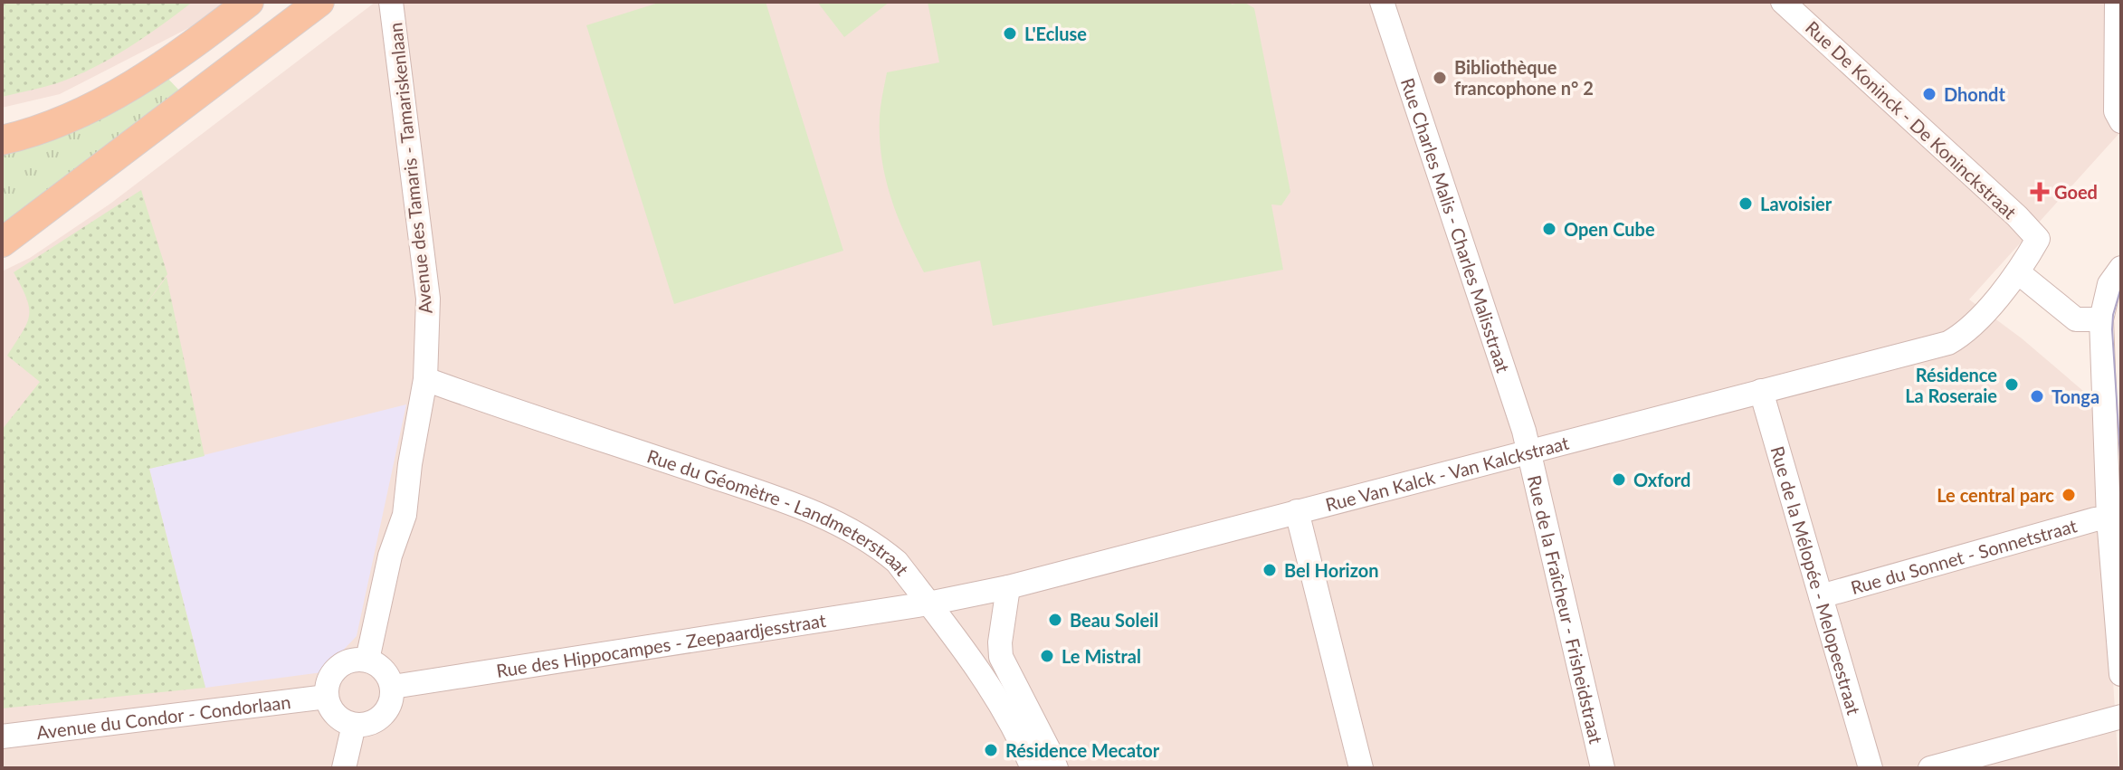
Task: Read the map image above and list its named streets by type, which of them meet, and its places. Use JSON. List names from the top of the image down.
{
  "streets": {
    "street": [
      "Rue De Koninck - De Koninckstraat",
      "Avenue des Tamaris - Tamariskenlaan",
      "Rue Charles Malis - Charles Malisstraat",
      "Rue Van Kalck - Van Kalckstraat",
      "Rue du Géomètre - Landmeterstraat",
      "Rue du Sonnet - Sonnetstraat",
      "Rue de la Mélopée - Melopeestraat",
      "Rue de la Fraîcheur - Frisheidstraat",
      "Rue des Hippocampes - Zeepaardjesstraat",
      "Avenue du Condor - Condorlaan"
    ]
  },
  "crossings": [
    ["Rue De Koninck - De Koninckstraat", "Rue Van Kalck - Van Kalckstraat"],
    ["Avenue des Tamaris - Tamariskenlaan", "Rue du Géomètre - Landmeterstraat"],
    ["Avenue des Tamaris - Tamariskenlaan", "Rue des Hippocampes - Zeepaardjesstraat"],
    ["Avenue des Tamaris - Tamariskenlaan", "Avenue du Condor - Condorlaan"],
    ["Rue Charles Malis - Charles Malisstraat", "Rue Van Kalck - Van Kalckstraat"],
    ["Rue Charles Malis - Charles Malisstraat", "Rue de la Fraîcheur - Frisheidstraat"],
    ["Rue Van Kalck - Van Kalckstraat", "Rue du Géomètre - Landmeterstraat"],
    ["Rue Van Kalck - Van Kalckstraat", "Rue de la Mélopée - Melopeestraat"],
    ["Rue Van Kalck - Van Kalckstraat", "Rue de la Fraîcheur - Frisheidstraat"],
    ["Rue Van Kalck - Van Kalckstraat", "Rue des Hippocampes - Zeepaardjesstraat"],
    ["Rue du Géomètre - Landmeterstraat", "Rue des Hippocampes - Zeepaardjesstraat"],
    ["Rue du Sonnet - Sonnetstraat", "Rue de la Mélopée - Melopeestraat"],
    ["Rue des Hippocampes - Zeepaardjesstraat", "Avenue du Condor - Condorlaan"]
  ],
  "places": {
    "other": [
      "L'Ecluse",
      "Bibliothèque francophone n° 2",
      "Dhondt",
      "Lavoisier",
      "Open Cube",
      "Résidence La Roseraie",
      "Tonga",
      "Oxford",
      "Le central parc",
      "Bel Horizon",
      "Beau Soleil",
      "Le Mistral",
      "Résidence Mecator"
    ],
    "health": ["Goed"]
  }
}
